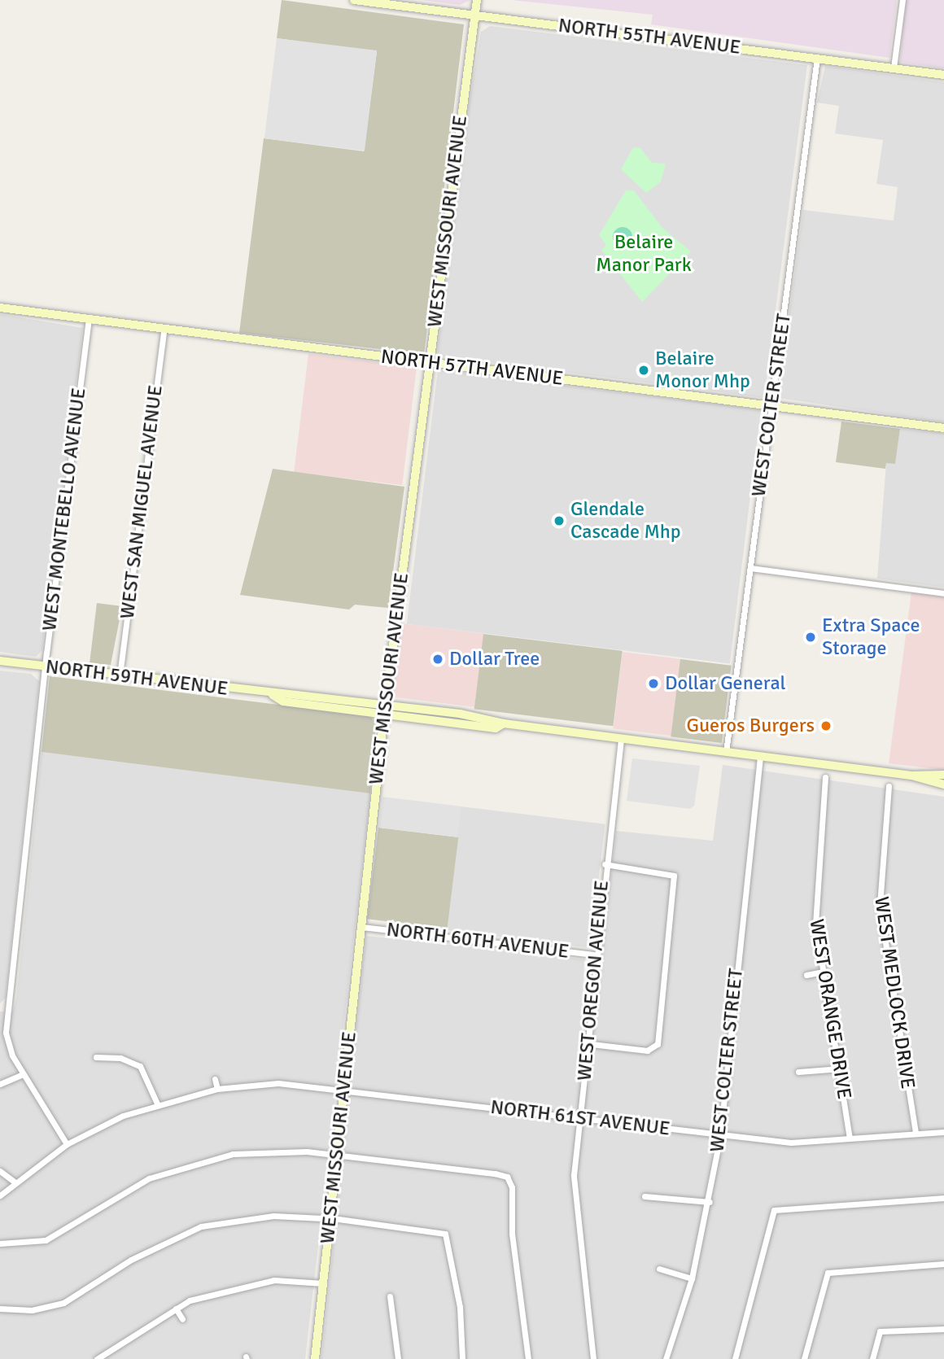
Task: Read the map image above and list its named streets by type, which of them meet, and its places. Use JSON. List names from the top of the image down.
{
  "streets": {
    "street": [
      "NORTH 55TH AVENUE",
      "WEST MISSOURI AVENUE",
      "NORTH 57TH AVENUE",
      "WEST COLTER STREET",
      "WEST SAN MIGUEL AVENUE",
      "WEST MONTEBELLO AVENUE",
      "NORTH 59TH AVENUE",
      "NORTH 60TH AVENUE",
      "WEST OREGON AVENUE",
      "WEST MEDLOCK DRIVE",
      "WEST ORANGE DRIVE",
      "NORTH 61ST AVENUE"
    ]
  },
  "crossings": [
    ["NORTH 55TH AVENUE", "WEST MISSOURI AVENUE"],
    ["NORTH 55TH AVENUE", "WEST COLTER STREET"],
    ["WEST MISSOURI AVENUE", "NORTH 57TH AVENUE"],
    ["WEST MISSOURI AVENUE", "NORTH 59TH AVENUE"],
    ["WEST MISSOURI AVENUE", "NORTH 60TH AVENUE"],
    ["WEST MISSOURI AVENUE", "NORTH 61ST AVENUE"],
    ["NORTH 57TH AVENUE", "WEST COLTER STREET"],
    ["NORTH 57TH AVENUE", "WEST SAN MIGUEL AVENUE"],
    ["NORTH 57TH AVENUE", "WEST MONTEBELLO AVENUE"],
    ["WEST COLTER STREET", "NORTH 59TH AVENUE"],
    ["WEST COLTER STREET", "NORTH 61ST AVENUE"],
    ["WEST SAN MIGUEL AVENUE", "NORTH 59TH AVENUE"],
    ["WEST MONTEBELLO AVENUE", "NORTH 59TH AVENUE"],
    ["WEST MONTEBELLO AVENUE", "NORTH 61ST AVENUE"],
    ["NORTH 59TH AVENUE", "WEST OREGON AVENUE"],
    ["NORTH 60TH AVENUE", "WEST OREGON AVENUE"],
    ["WEST OREGON AVENUE", "NORTH 61ST AVENUE"],
    ["WEST MEDLOCK DRIVE", "NORTH 61ST AVENUE"],
    ["WEST ORANGE DRIVE", "NORTH 61ST AVENUE"]
  ],
  "parks": ["Belaire Manor Park"],
  "places": [
    "Belaire Monor Mhp",
    "Glendale Cascade Mhp",
    "Extra Space Storage",
    "Dollar Tree",
    "Dollar General",
    "Gueros Burgers"
  ]
}
